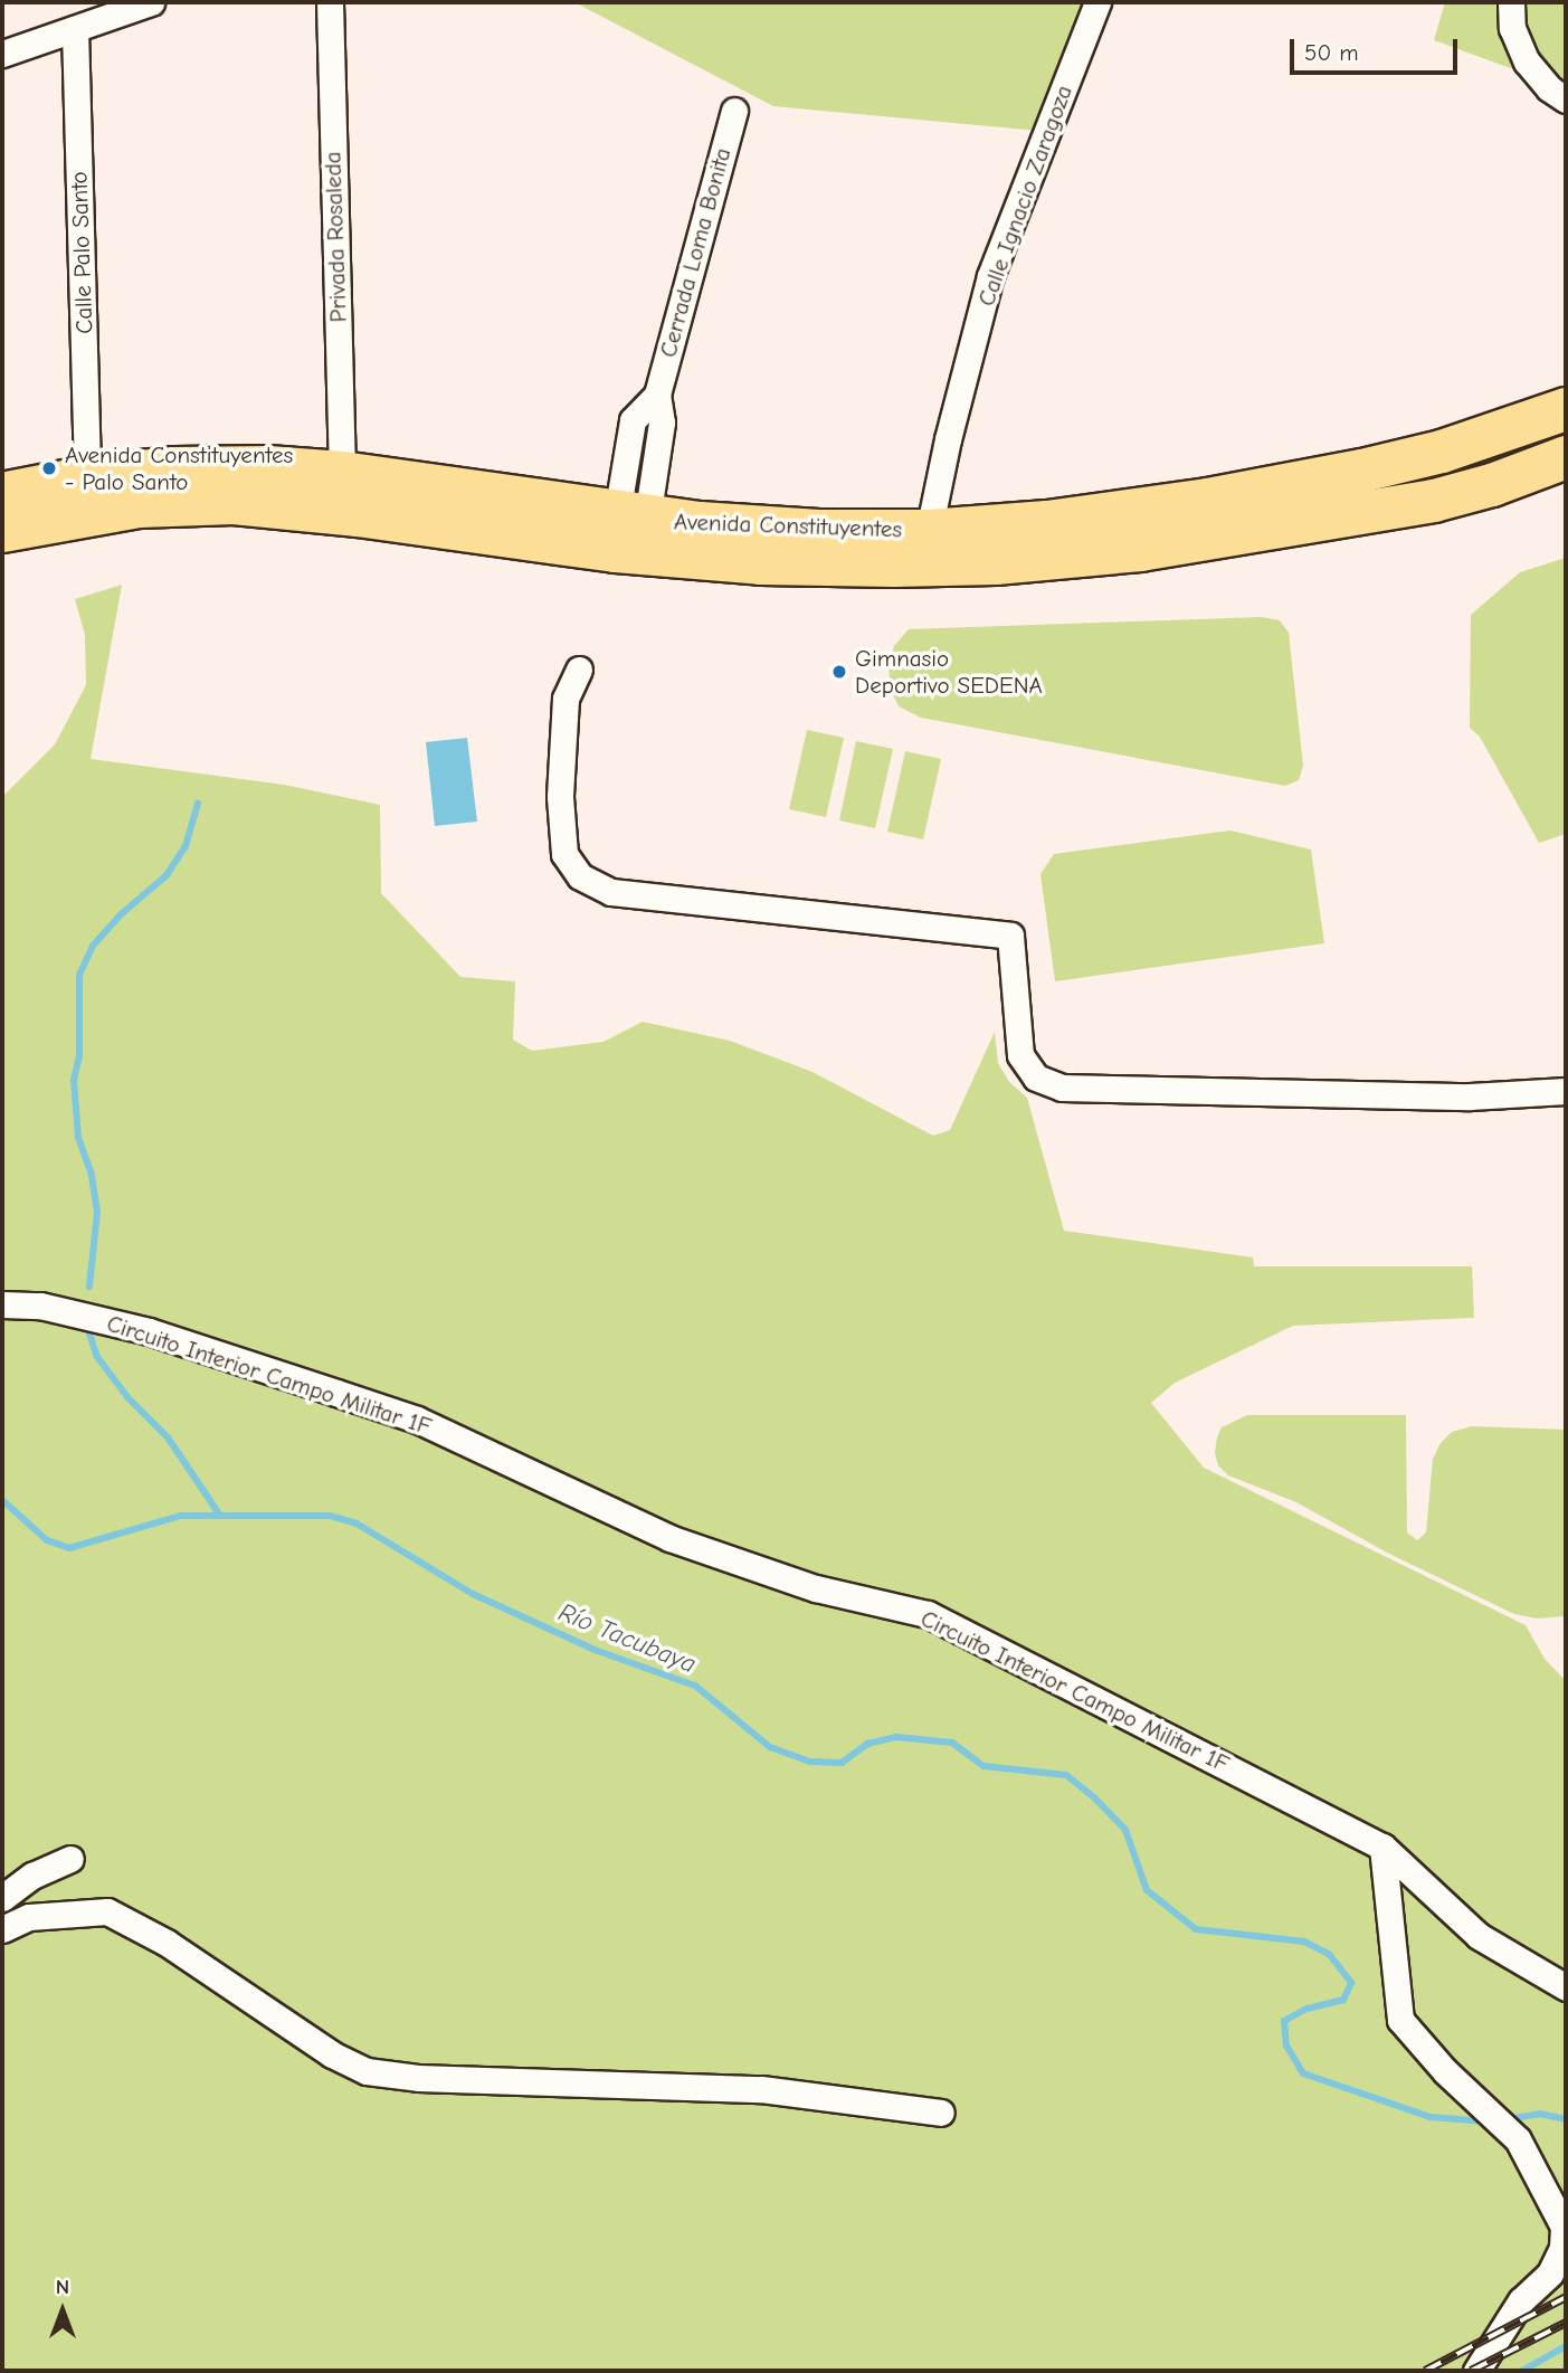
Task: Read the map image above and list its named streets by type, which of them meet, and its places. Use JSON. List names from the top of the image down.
{
  "streets": {
    "highway": ["Avenida Constituyentes"],
    "street": [
      "Calle Ignacio Zaragoza",
      "Privada Rosaleda",
      "Calle Palo Santo",
      "Cerrada Loma Bonita",
      "Circuito Interior Campo Militar 1F"
    ]
  },
  "crossings": [
    ["Calle Ignacio Zaragoza", "Avenida Constituyentes"],
    ["Privada Rosaleda", "Avenida Constituyentes"],
    ["Calle Palo Santo", "Avenida Constituyentes"],
    ["Cerrada Loma Bonita", "Avenida Constituyentes"]
  ],
  "water": ["Río Tacubaya"],
  "places": ["Avenida Constituyentes - Palo Santo", "Gimnasio Deportivo SEDENA"],
  "scale_bar": "50 m",
  "north": "top"
}
